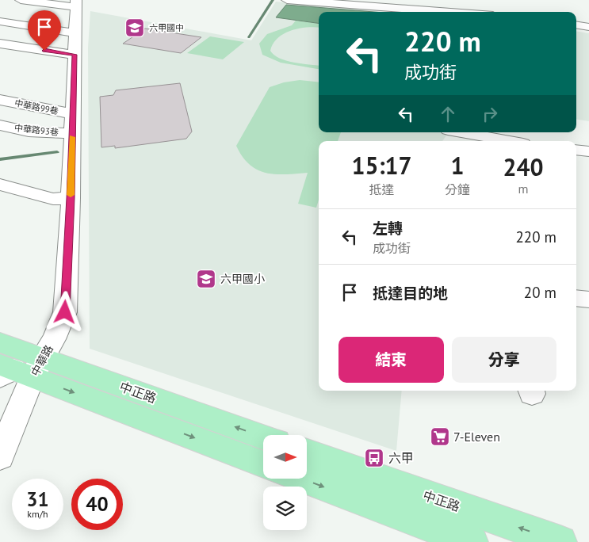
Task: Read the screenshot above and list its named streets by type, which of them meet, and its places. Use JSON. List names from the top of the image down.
{
  "streets": {
    "main road": ["中正路"],
    "street": ["中華路99巷", "中華路93巷", "中華路"]
  },
  "crossings": [
    ["中華路99巷", "中華路"],
    ["中華路93巷", "中華路"],
    ["中華路", "中正路"]
  ],
  "places": {
    "school or university": ["六甲國中", "六甲國小"],
    "supermarket": ["7-Eleven"],
    "bus stop": ["六甲"]
  },
  "north": "right",
  "page": {
    "turn": ["220 m", "成功街"],
    "eta": [
      "15:17",
      "抵達",
      "1",
      "分鐘",
      "240",
      "m"
    ],
    "list": [
      {
        "name": "左轉",
        "note": "成功街",
        "value": "220 m"
      },
      {
        "name": "抵達目的地",
        "value": "20 m"
      }
    ],
    "buttons": ["結束", "分享"],
    "speed": "31 km/h",
    "limit": "40"
  }
}
